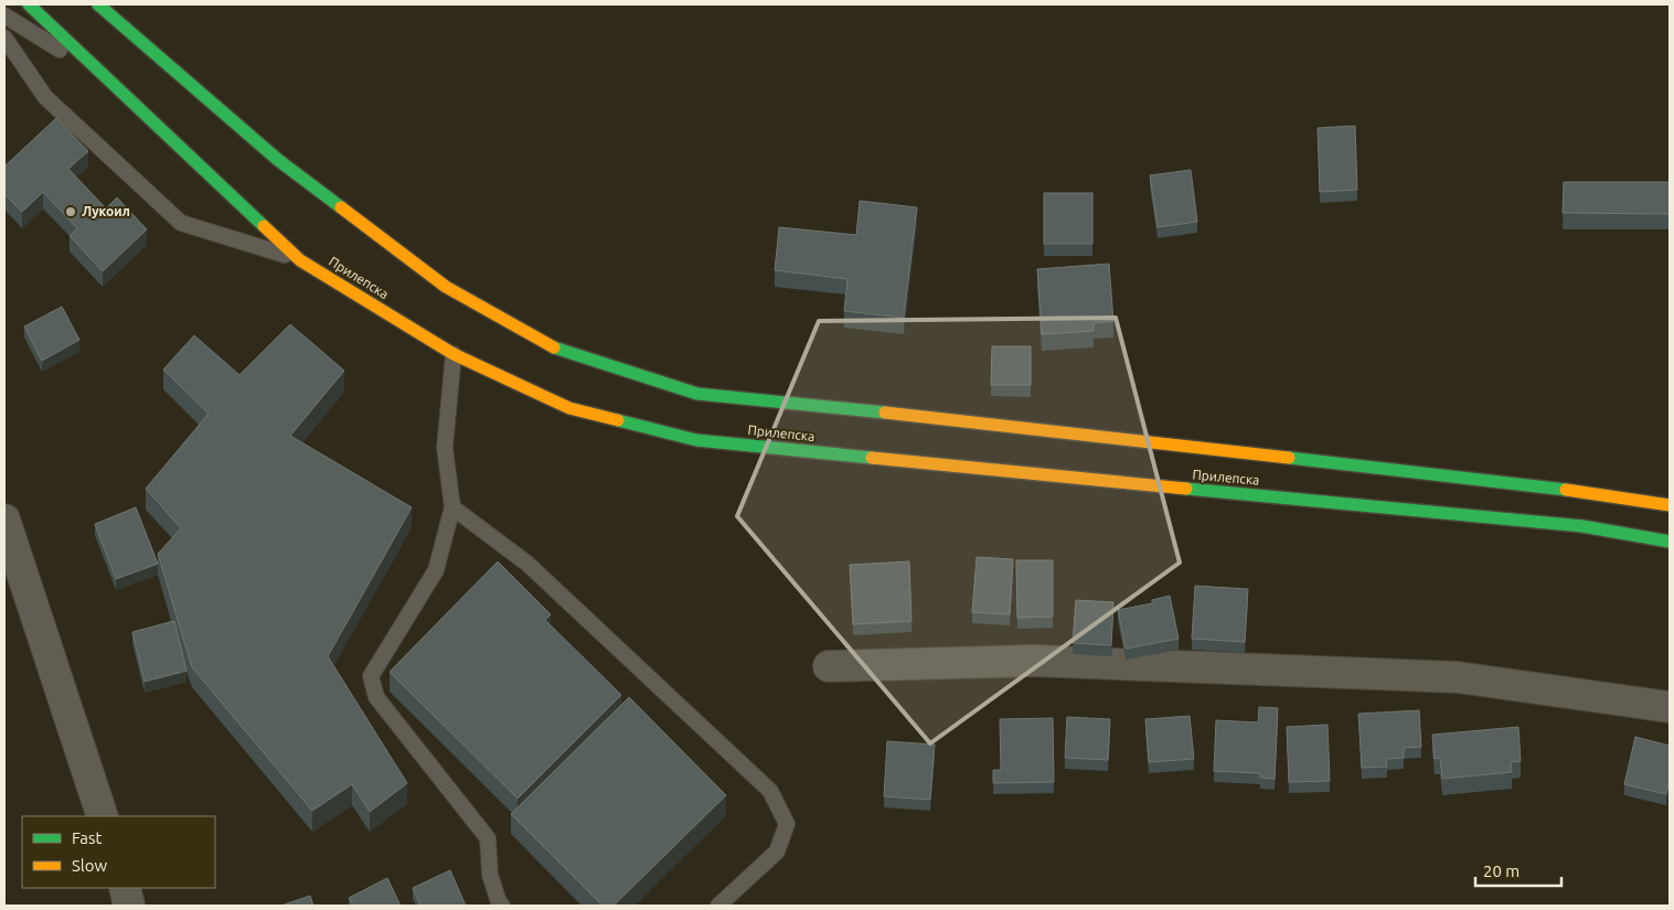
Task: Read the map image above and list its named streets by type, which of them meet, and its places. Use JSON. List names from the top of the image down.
{
  "streets": {
    "main road": ["Прилепска"]
  },
  "places": ["Лукоил"],
  "legend": ["Fast", "Slow"],
  "scale_bar": "20 m"
}
